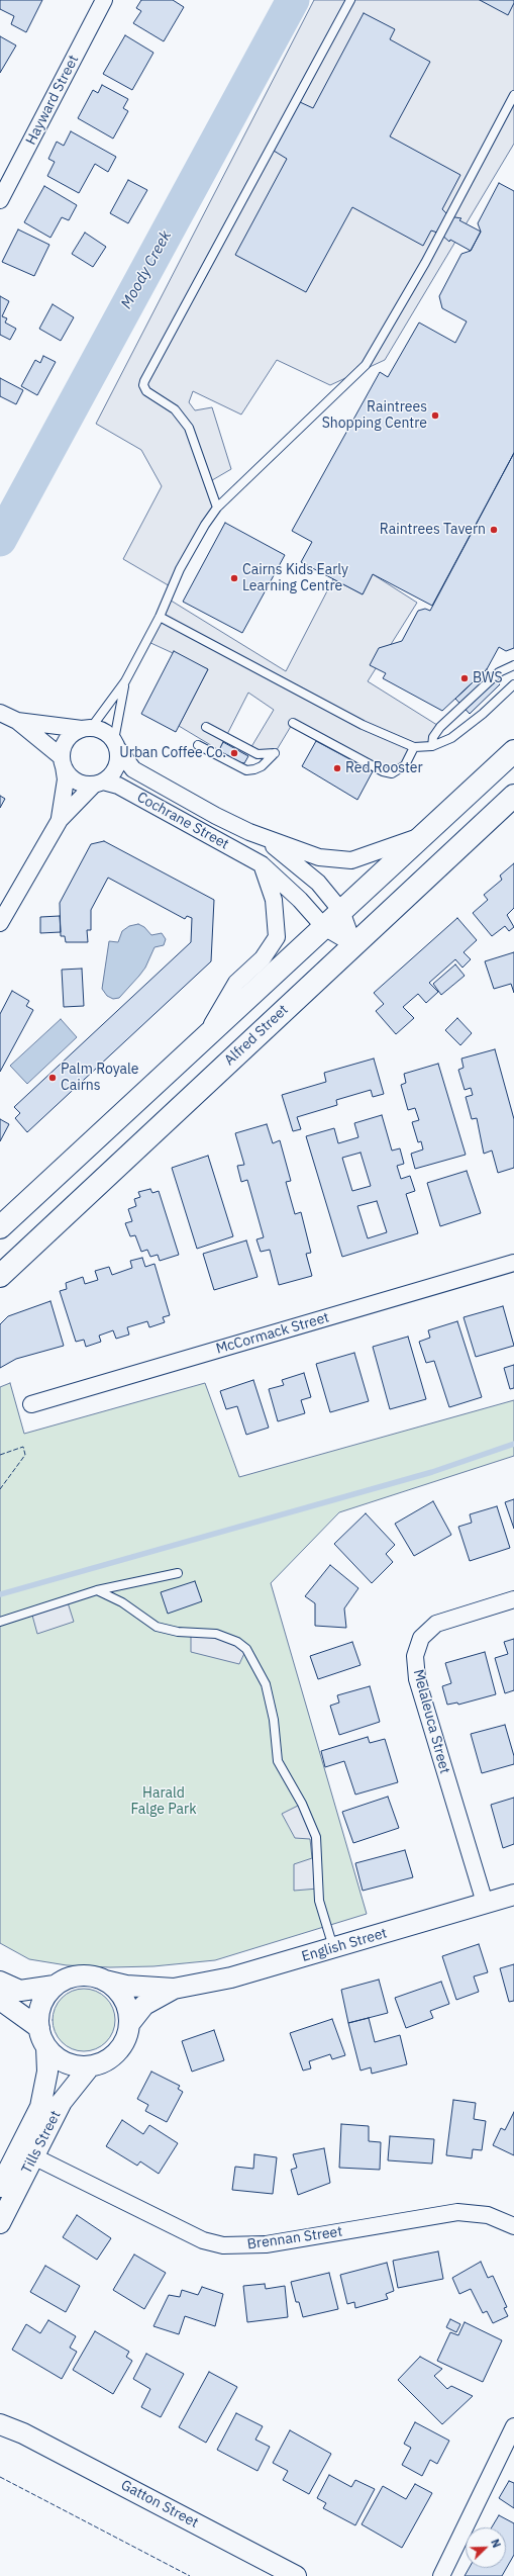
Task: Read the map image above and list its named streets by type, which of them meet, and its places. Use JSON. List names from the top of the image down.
{
  "streets": {
    "main road": ["Alfred Street"],
    "street": [
      "Hayward Street",
      "Cochrane Street",
      "McCormack Street",
      "Melaleuca Street",
      "English Street",
      "Tills Street",
      "Brennan Street",
      "Gatton Street"
    ]
  },
  "crossings": [
    ["Cochrane Street", "Alfred Street"],
    ["Melaleuca Street", "English Street"],
    ["English Street", "Tills Street"],
    ["Tills Street", "Brennan Street"]
  ],
  "water": ["Moody Creek"],
  "parks": ["Harald Falge Park"],
  "places": [
    "Raintrees Shopping Centre",
    "Raintrees Tavern",
    "Cairns Kids Early Learning Centre",
    "BWS",
    "Urban Coffee Co.",
    "Red Rooster",
    "Palm Royale Cairns"
  ],
  "north": "top right"
}
